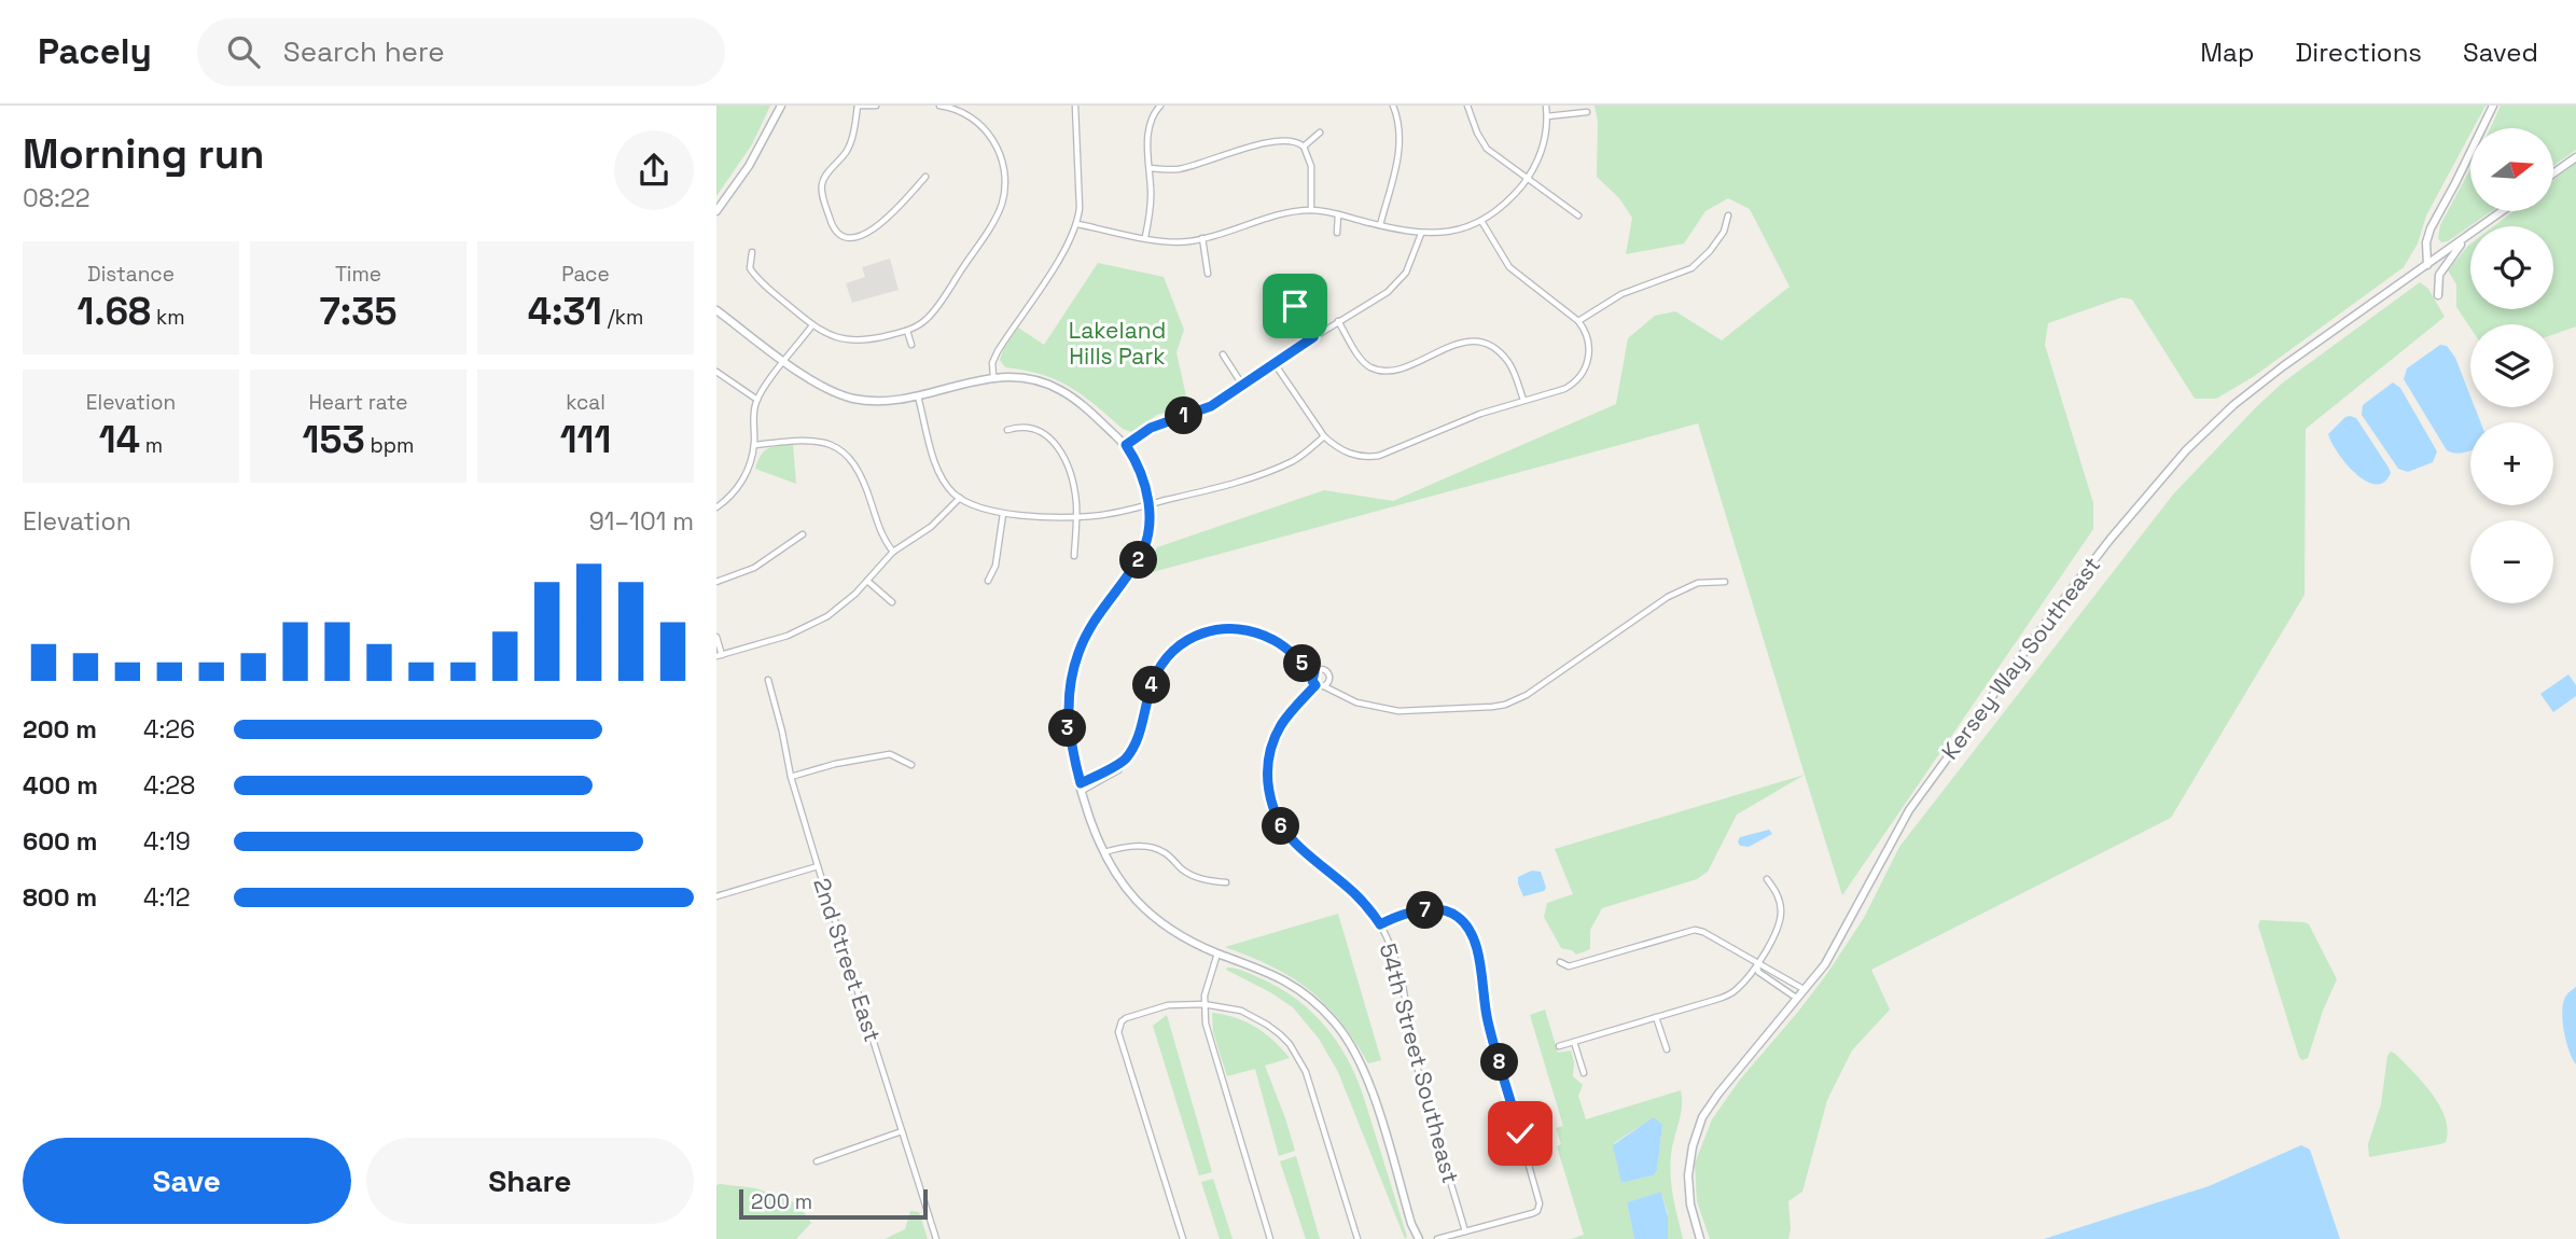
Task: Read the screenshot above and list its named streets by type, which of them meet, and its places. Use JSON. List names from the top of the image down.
{
  "streets": {
    "street": ["Kersey Way Southeast", "2nd Street East", "54th Street Southeast"]
  },
  "parks": ["Lakeland Hills Park"],
  "scale_bar": "200 m",
  "north": "right",
  "page": {
    "header": "Pacely",
    "search": "Search here",
    "nav": ["Map", "Directions", "Saved"],
    "heading": ["Morning run", "08:22"],
    "map_buttons": ["+", "−"],
    "stats": [
      ["Distance", "1.68 km"],
      ["Time", "7:35"],
      ["Pace", "4:31 /km"],
      ["Elevation", "14 m"],
      ["Heart rate", "153 bpm"],
      ["kcal", "111"]
    ],
    "pins": [
      "1",
      "2",
      "5",
      "4",
      "3",
      "6",
      "7",
      "8"
    ],
    "chart": ["Elevation", "91–101 m"],
    "list": [
      {
        "name": "200 m",
        "note": "4:26"
      },
      {
        "name": "400 m",
        "note": "4:28"
      },
      {
        "name": "600 m",
        "note": "4:19"
      },
      {
        "name": "800 m",
        "note": "4:12"
      }
    ],
    "buttons": ["Save", "Share"],
    "scale": "200 m"
  }
}
